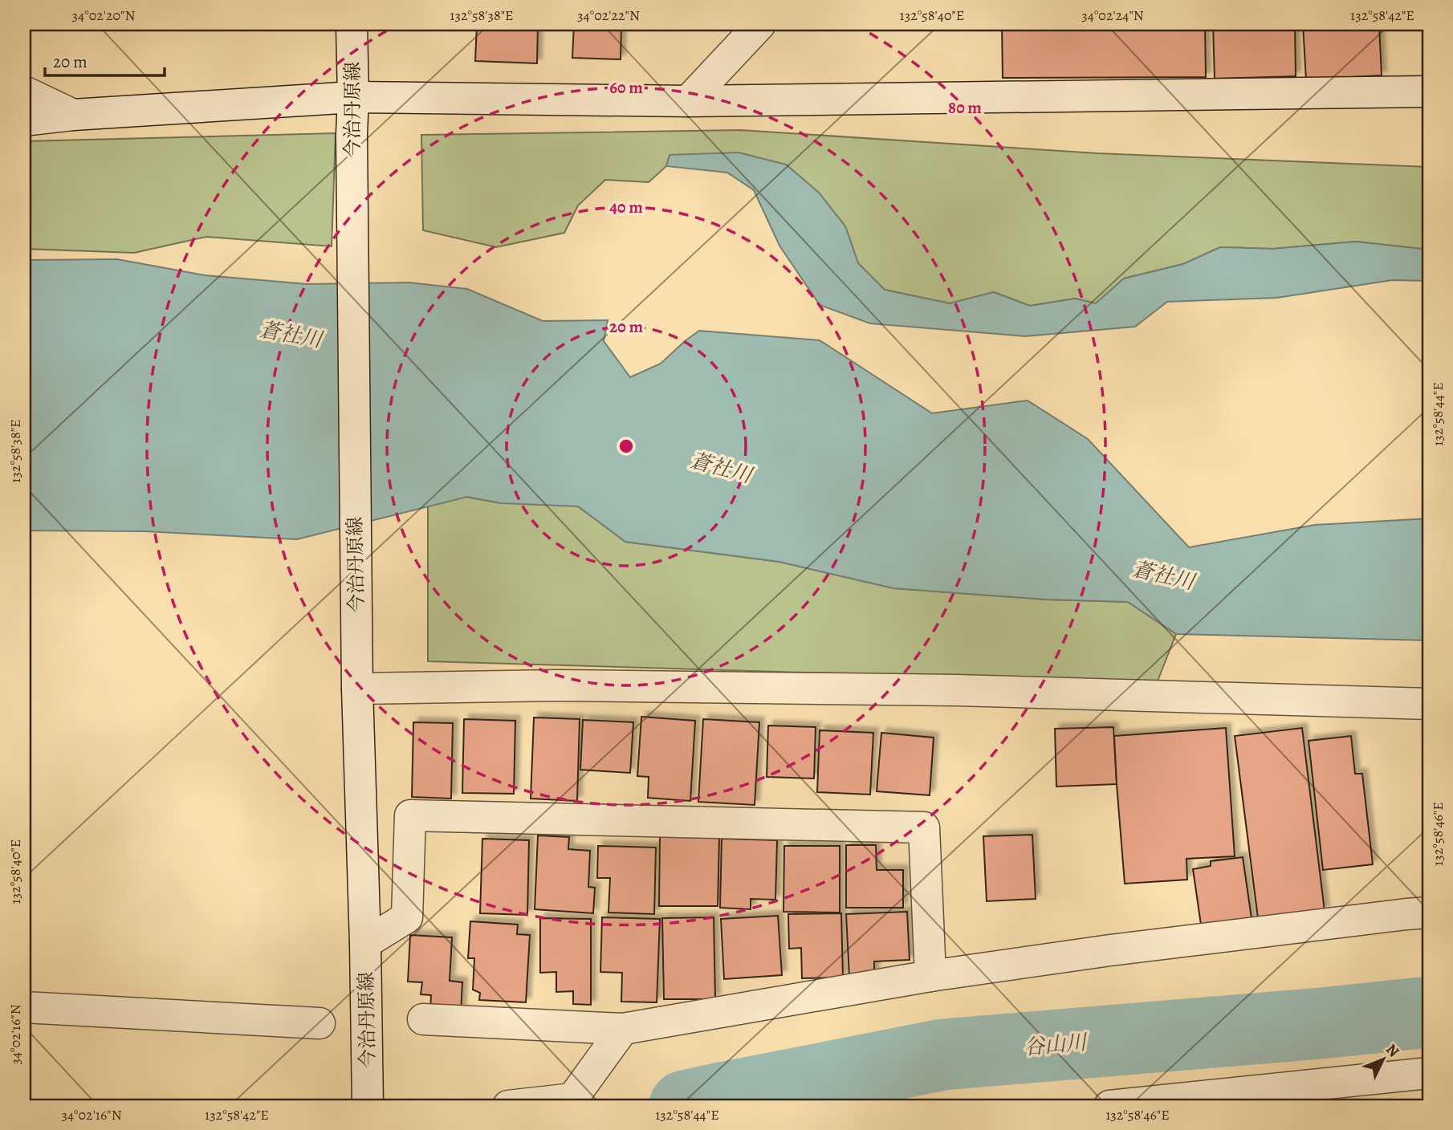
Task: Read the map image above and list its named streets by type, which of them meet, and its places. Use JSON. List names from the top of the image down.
{
  "streets": {
    "street": ["今治丹原線"]
  },
  "water": ["蒼社川", "谷山川"],
  "scale_bar": "20 m",
  "north": "top right",
  "coordinates": [
    "34°02'20\"N",
    "132°58'38\"E",
    "34°02'22\"N",
    "132°58'40\"E",
    "34°02'24\"N",
    "132°58'42\"E",
    "132°58'44\"E",
    "132°58'46\"E",
    "34°02'16\"N"
  ],
  "rings": [
    "60 m",
    "80 m",
    "40 m",
    "20 m"
  ]
}
